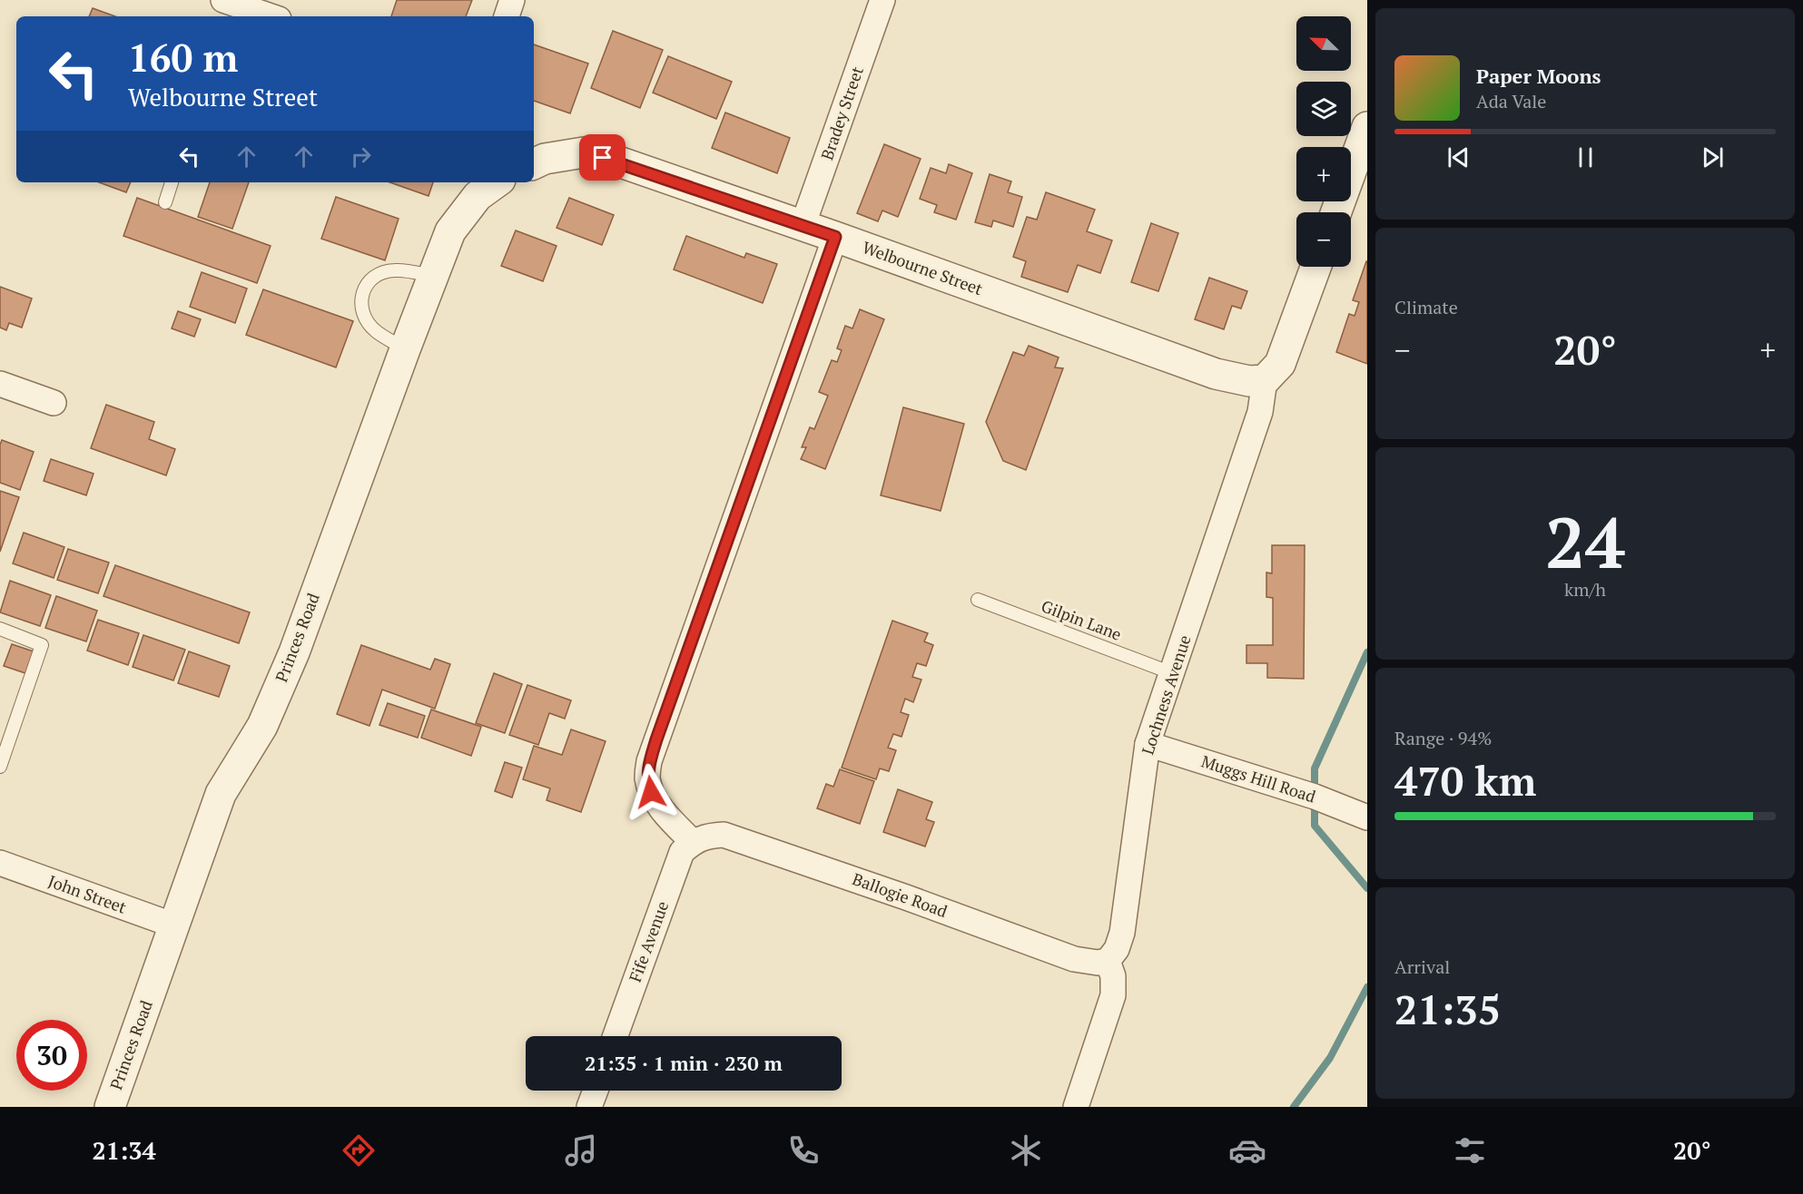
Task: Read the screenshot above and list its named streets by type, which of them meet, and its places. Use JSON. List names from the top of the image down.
{
  "streets": {
    "street": [
      "Bradey Street",
      "Welbourne Street",
      "Princes Road",
      "Lochness Avenue",
      "Muggs Hill Road",
      "John Street",
      "Ballogie Road",
      "Fife Avenue"
    ],
    "lane": ["Gilpin Lane"]
  },
  "crossings": [
    ["Bradey Street", "Welbourne Street"],
    ["Welbourne Street", "Lochness Avenue"],
    ["Gilpin Lane", "Lochness Avenue"],
    ["Princes Road", "John Street"],
    ["Lochness Avenue", "Muggs Hill Road"],
    ["Lochness Avenue", "Ballogie Road"],
    ["Ballogie Road", "Fife Avenue"]
  ],
  "north": "top left",
  "page": {
    "map_buttons": ["+", "−"],
    "turn": ["160 m", "Welbourne Street"],
    "song": ["Paper Moons", "Ada Vale"],
    "tile": [
      "Climate",
      ["24", "km/h"],
      ["Range · 94%", "470 km"],
      ["Arrival", "21:35"]
    ],
    "heat": ["−", "20°", "+"],
    "limit": "30",
    "trip": "21:35 · 1 min · 230 m",
    "tabs": ["21:34", "20°"]
  }
}
